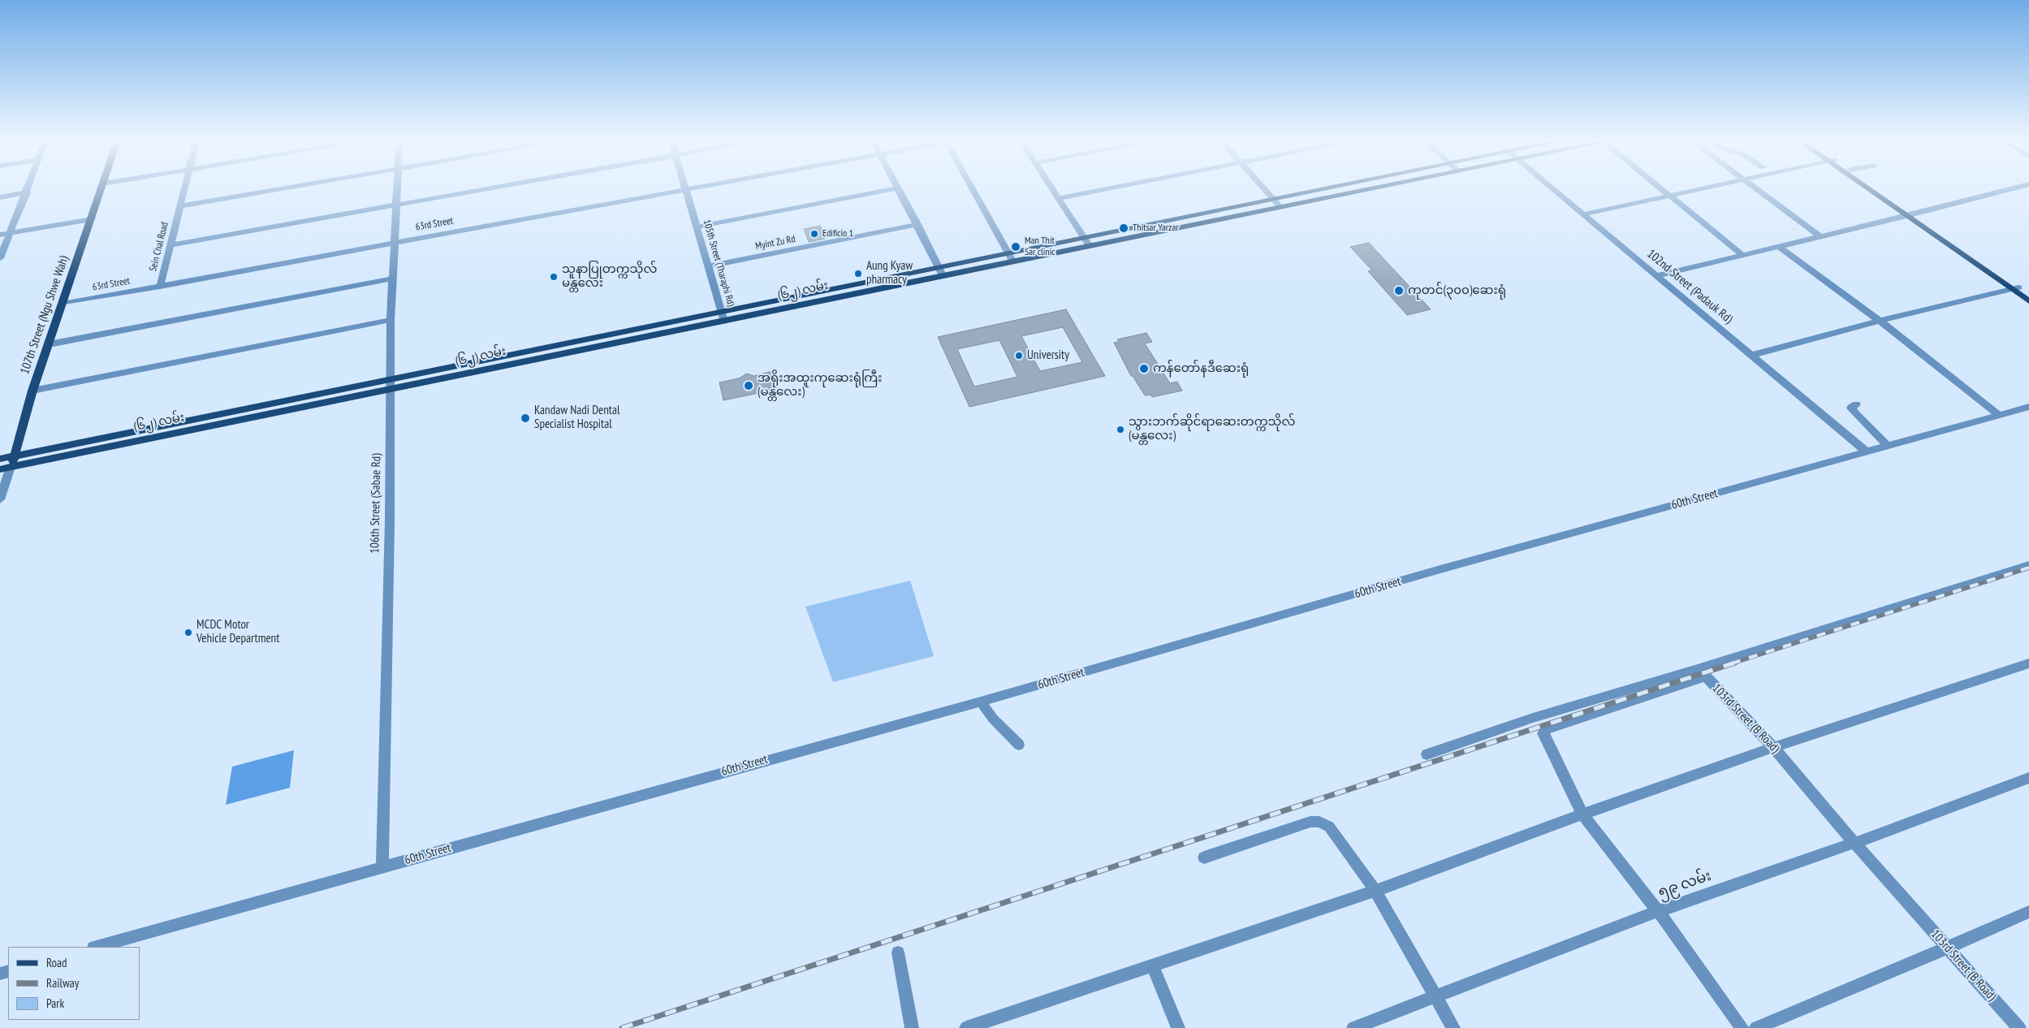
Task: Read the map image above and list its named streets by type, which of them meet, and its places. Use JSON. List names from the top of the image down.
{
  "streets": {
    "main road": ["(၆၂) လမ်း", "107th Street (Ngu Shwe Wah)"],
    "street": [
      "63rd Street",
      "Myint Zu Rd",
      "Sein Chal Road",
      "105th Street (Tharaphi Rd)",
      "102nd Street (Padauk Rd)",
      "60th Street",
      "106th Street (Sabae Rd)",
      "103rd Street (B Road)",
      "၅၉ လမ်း"
    ]
  },
  "crossings": [
    ["63rd Street", "Sein Chal Road"],
    ["63rd Street", "105th Street (Tharaphi Rd)"],
    ["63rd Street", "107th Street (Ngu Shwe Wah)"],
    ["63rd Street", "106th Street (Sabae Rd)"],
    ["Myint Zu Rd", "105th Street (Tharaphi Rd)"],
    ["105th Street (Tharaphi Rd)", "(၆၂) လမ်း"],
    ["102nd Street (Padauk Rd)", "60th Street"],
    ["(၆၂) လမ်း", "107th Street (Ngu Shwe Wah)"],
    ["(၆၂) လမ်း", "106th Street (Sabae Rd)"],
    ["60th Street", "106th Street (Sabae Rd)"],
    ["103rd Street (B Road)", "၅၉ လမ်း"]
  ],
  "places": [
    "Thitsar Yarzar",
    "Edificio 1",
    "Man Thit Sar clinic",
    "Aung Kyaw pharmacy",
    "သူနာပြုတက္ကသိုလ် မန္တလေး",
    "ကုတင်(၃၀၀)ဆေးရုံ",
    "University",
    "ကန်တော်နဒီဆေးရုံ",
    "အရိုးအထူးကုဆေးရုံကြီး (မန္တလေး)",
    "Kandaw Nadi Dental Specialist Hospital",
    "သွားဘက်ဆိုင်ရာဆေးတက္ကသိုလ် (မန္တလေး)",
    "MCDC Motor Vehicle Department"
  ],
  "legend": ["Road", "Railway", "Park"]
}
